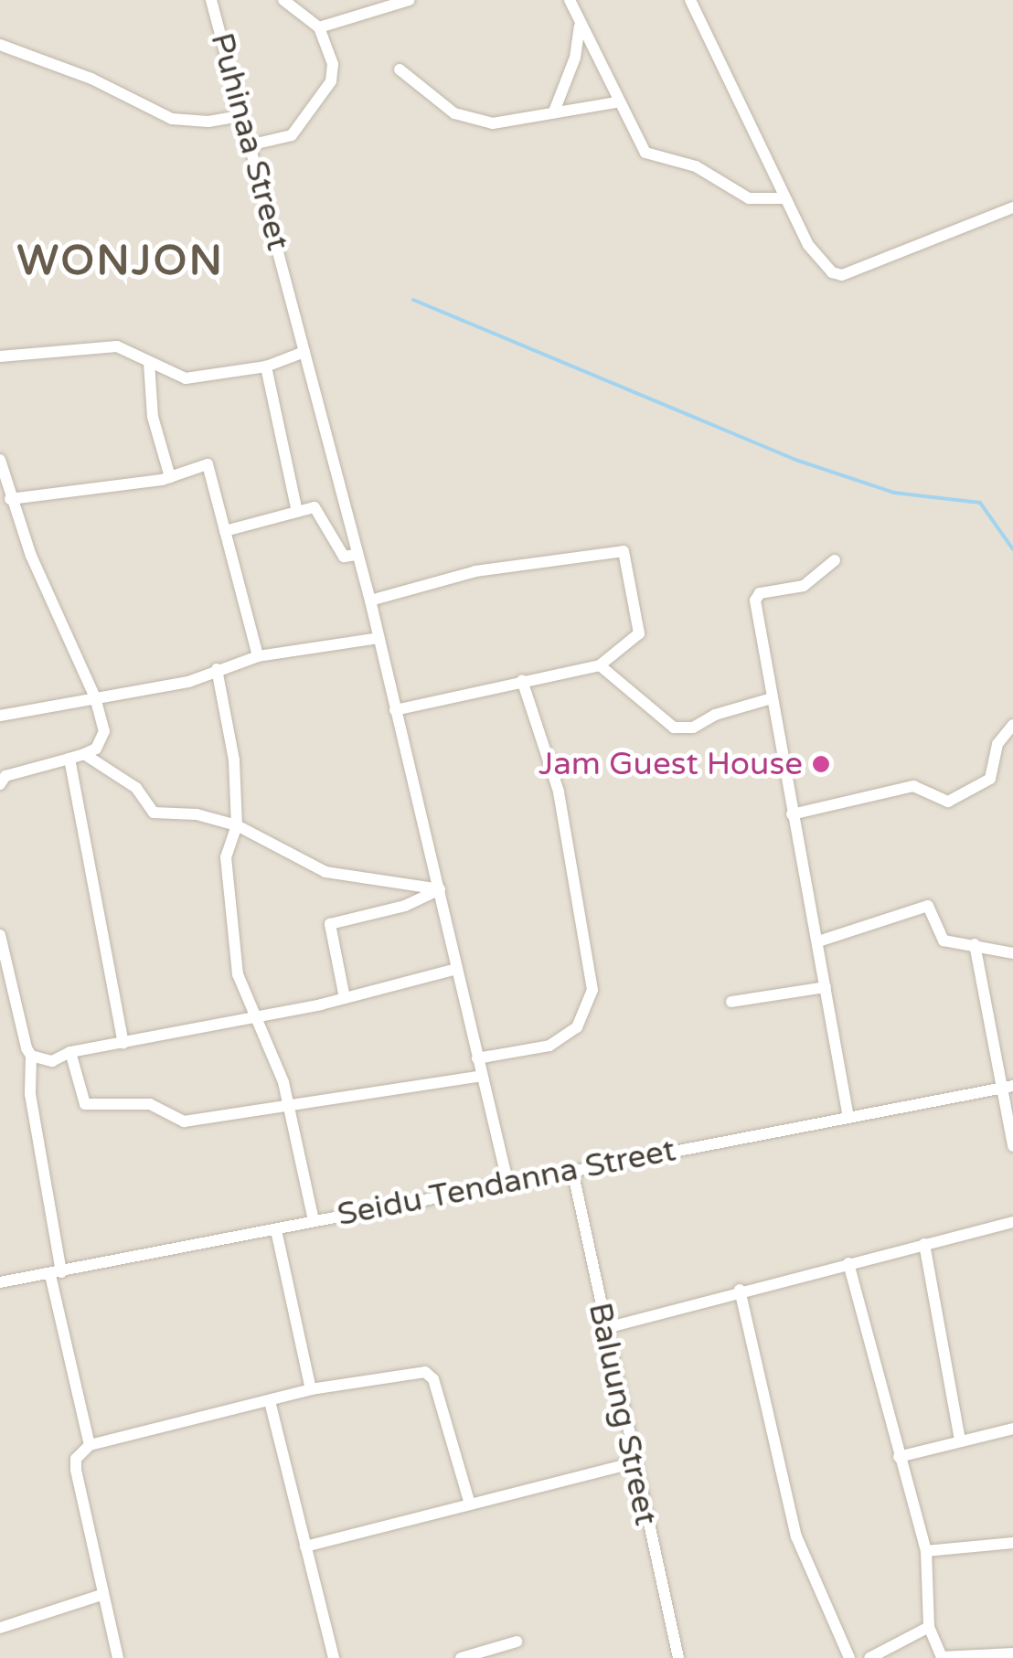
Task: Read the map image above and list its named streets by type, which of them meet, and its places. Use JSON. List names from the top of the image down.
{
  "streets": {
    "street": ["Puhinaa Street", "Seidu Tendanna Street", "Baluung Street"]
  },
  "crossings": [
    ["Puhinaa Street", "Seidu Tendanna Street"],
    ["Seidu Tendanna Street", "Baluung Street"]
  ],
  "districts": ["WONJON"],
  "places": ["Jam Guest House"]
}
